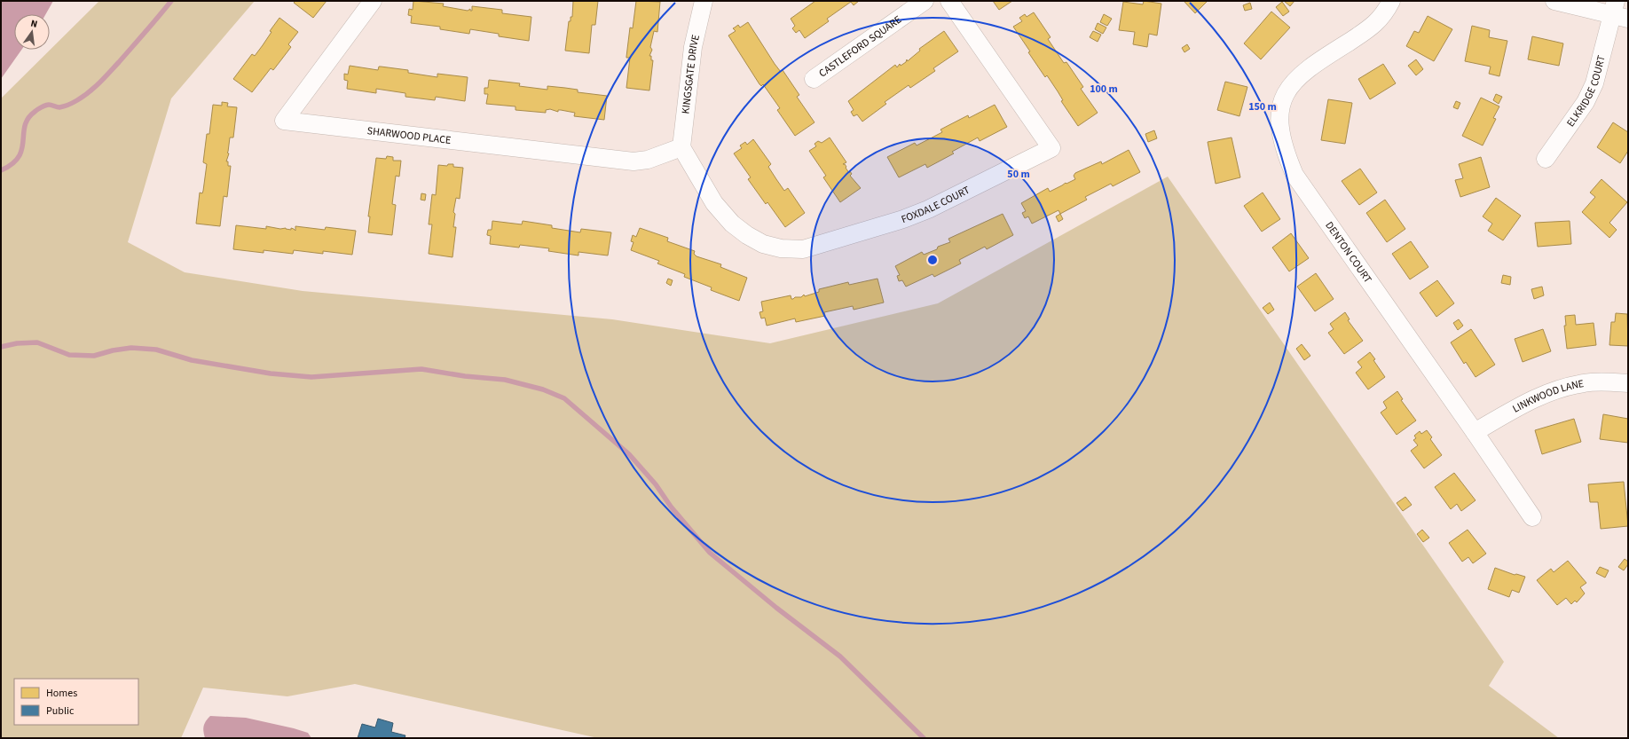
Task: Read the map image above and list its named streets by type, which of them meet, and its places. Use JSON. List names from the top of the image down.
{
  "streets": {
    "street": [
      "CASTLEFORD SQUARE",
      "KINGSGATE DRIVE",
      "ELKRIDGE COURT",
      "SHARWOOD PLACE",
      "FOXDALE COURT",
      "DENTON COURT",
      "LINKWOOD LANE"
    ]
  },
  "crossings": [
    ["KINGSGATE DRIVE", "SHARWOOD PLACE"],
    ["KINGSGATE DRIVE", "FOXDALE COURT"],
    ["SHARWOOD PLACE", "FOXDALE COURT"],
    ["DENTON COURT", "LINKWOOD LANE"]
  ],
  "legend": ["Homes", "Public"],
  "north": "top",
  "rings": ["100 m", "150 m", "50 m"]
}
